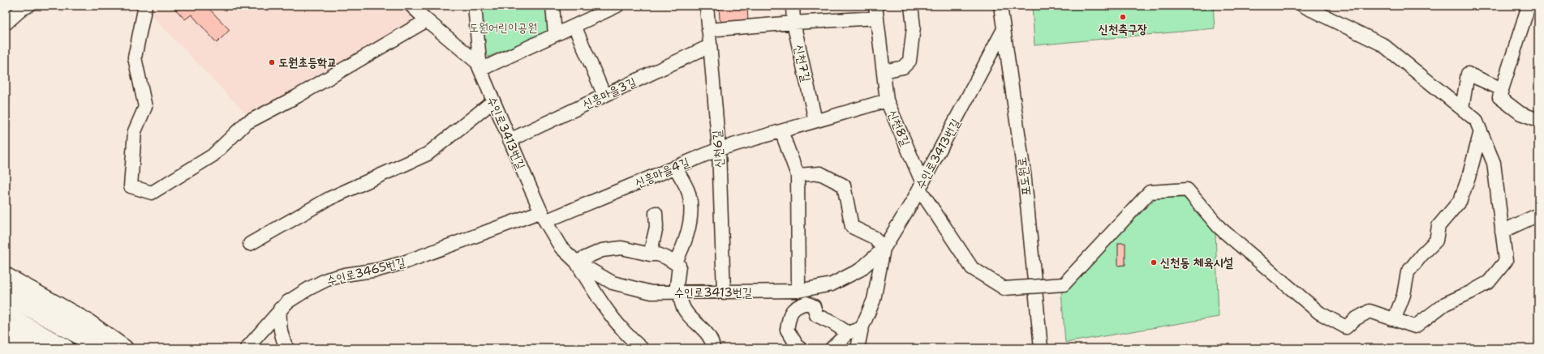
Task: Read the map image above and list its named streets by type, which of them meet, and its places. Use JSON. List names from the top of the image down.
{
  "streets": {
    "street": [
      "신천7길",
      "신흥마을3길",
      "신천8길",
      "수인로3413번길",
      "신천6길",
      "신흥마을4길",
      "포도원로",
      "수인로3465번길"
    ]
  },
  "crossings": [
    ["신천7길", "신흥마을4길"],
    ["신흥마을3길", "수인로3413번길"],
    ["신흥마을3길", "신천6길"],
    ["신천8길", "수인로3413번길"],
    ["신천8길", "신흥마을4길"],
    ["수인로3413번길", "신천6길"],
    ["수인로3413번길", "신흥마을4길"],
    ["수인로3413번길", "포도원로"],
    ["수인로3413번길", "수인로3465번길"],
    ["신천6길", "신흥마을4길"],
    ["신흥마을4길", "수인로3465번길"]
  ],
  "parks": ["도원어린이공원"],
  "places": ["신천축구장", "도원초등학교", "신천동 체육시설"]
}
